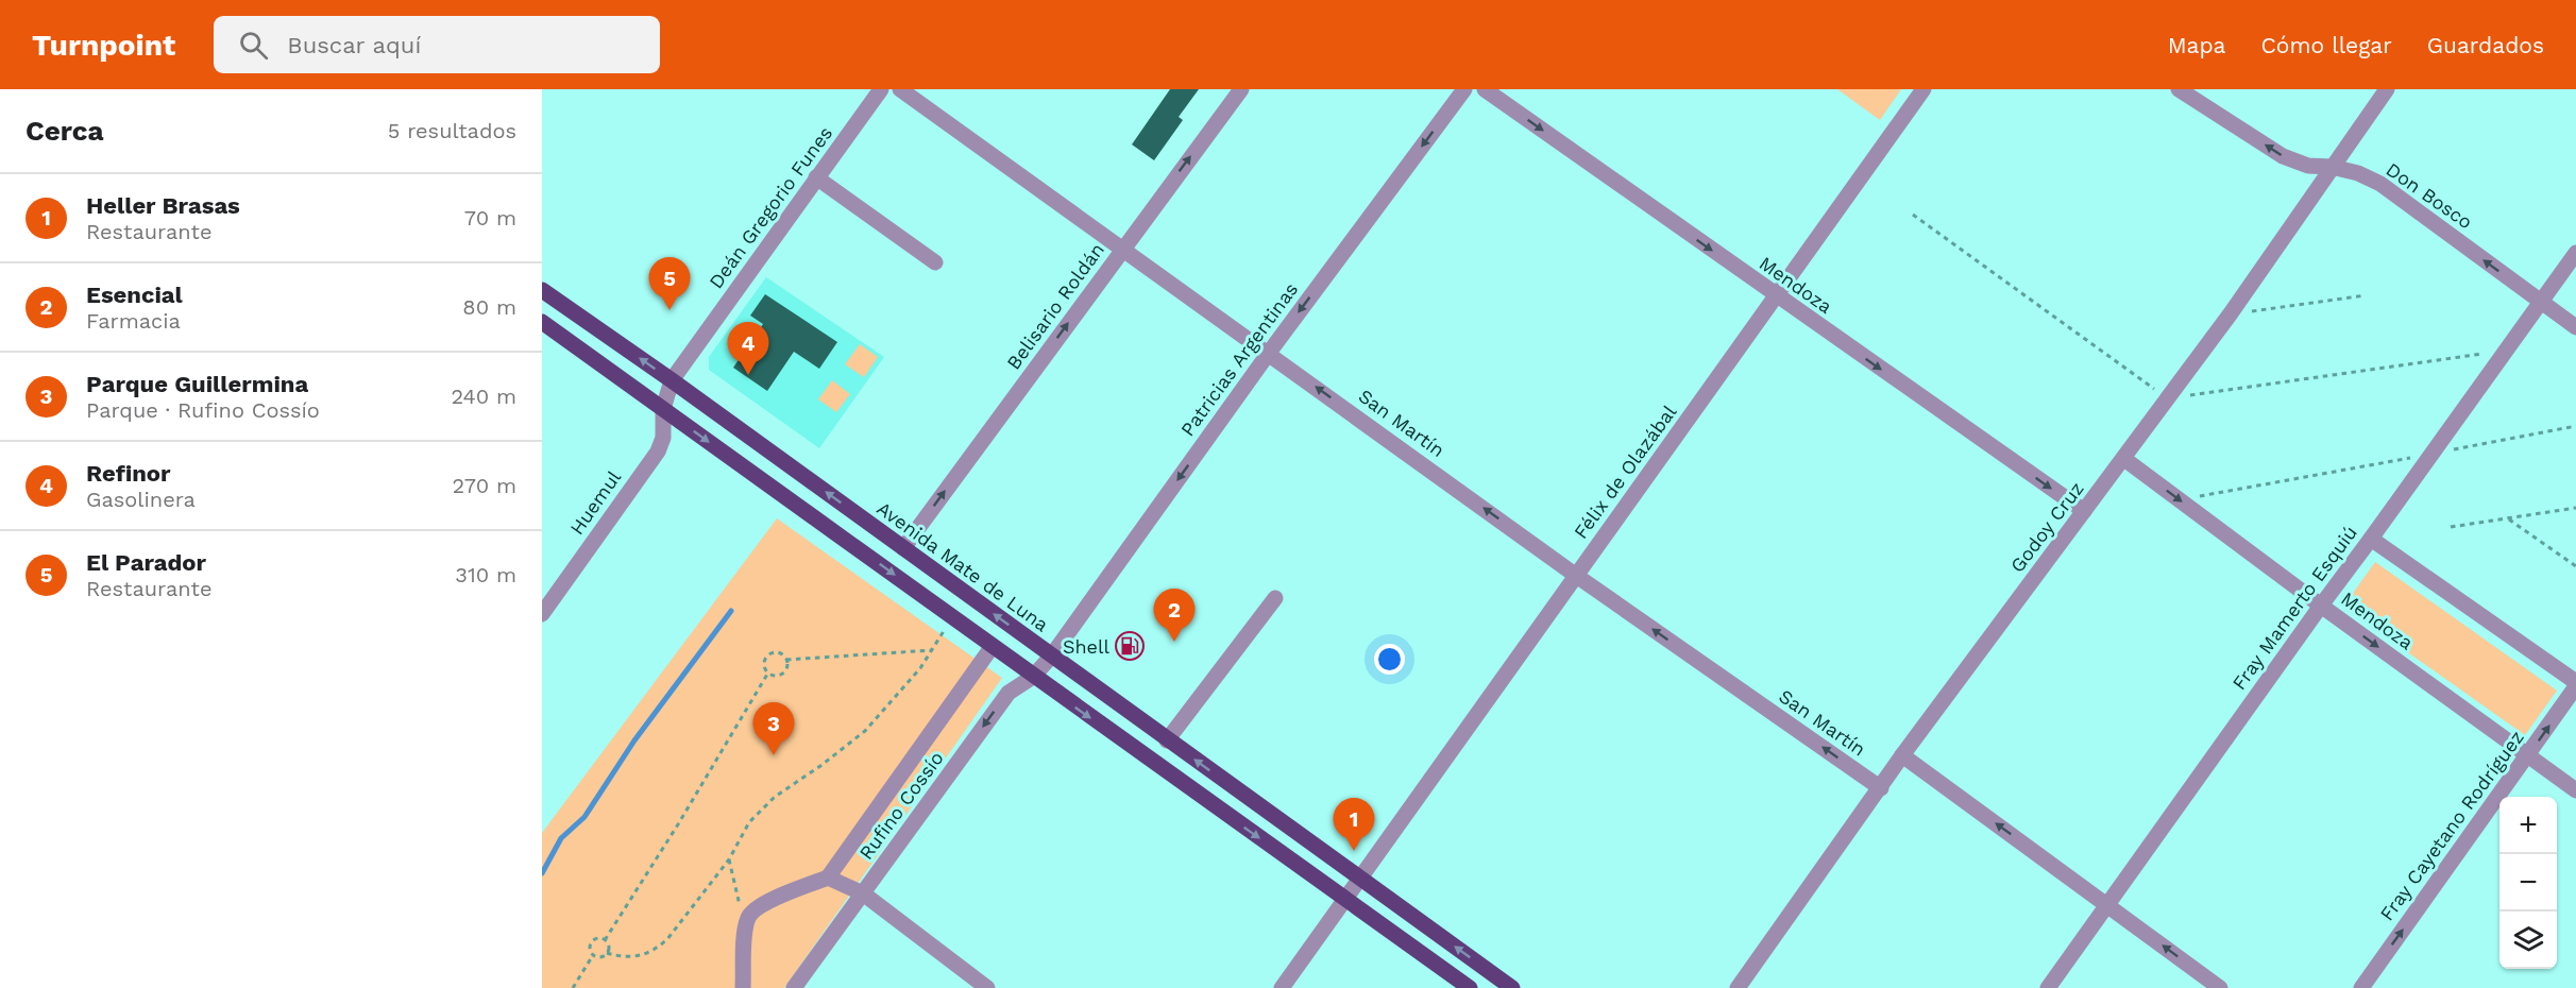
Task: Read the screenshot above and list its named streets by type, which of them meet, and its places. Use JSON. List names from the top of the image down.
{
  "streets": {
    "main road": ["Avenida Mate de Luna"],
    "street": [
      "Don Bosco",
      "Deán Gregorio Funes",
      "Mendoza",
      "Belisario Roldán",
      "Patricias Argentinas",
      "San Martín",
      "Félix de Olazábal",
      "Huemul",
      "Godoy Cruz",
      "Fray Mamerto Esquiú",
      "Rufino Cossío",
      "Fray Cayetano Rodríguez"
    ]
  },
  "crossings": [
    ["Don Bosco", "Godoy Cruz"],
    ["Don Bosco", "Fray Mamerto Esquiú"],
    ["Deán Gregorio Funes", "Huemul"],
    ["Deán Gregorio Funes", "Avenida Mate de Luna"],
    ["Mendoza", "Félix de Olazábal"],
    ["Mendoza", "Godoy Cruz"],
    ["Mendoza", "Fray Mamerto Esquiú"],
    ["Mendoza", "Fray Cayetano Rodríguez"],
    ["Belisario Roldán", "San Martín"],
    ["Belisario Roldán", "Avenida Mate de Luna"],
    ["Patricias Argentinas", "San Martín"],
    ["Patricias Argentinas", "Avenida Mate de Luna"],
    ["Patricias Argentinas", "Rufino Cossío"],
    ["San Martín", "Félix de Olazábal"],
    ["San Martín", "Godoy Cruz"],
    ["Félix de Olazábal", "Avenida Mate de Luna"],
    ["Avenida Mate de Luna", "Rufino Cossío"]
  ],
  "one_way": [
    "Don Bosco",
    "Mendoza",
    "Belisario Roldán",
    "Patricias Argentinas",
    "San Martín",
    "Fray Cayetano Rodríguez"
  ],
  "places": {
    "fuel station": ["Shell"]
  },
  "page": {
    "header": "Turnpoint",
    "search": "Buscar aquí",
    "nav": ["Mapa", "Cómo llegar", "Guardados"],
    "heading": ["Cerca", "5 resultados"],
    "list": [
      {
        "mark": "1",
        "name": "Heller Brasas",
        "note": "Restaurante",
        "value": "70 m"
      },
      {
        "mark": "2",
        "name": "Esencial",
        "note": "Farmacia",
        "value": "80 m"
      },
      {
        "mark": "3",
        "name": "Parque Guillermina",
        "note": "Parque · Rufino Cossío",
        "value": "240 m"
      },
      {
        "mark": "4",
        "name": "Refinor",
        "note": "Gasolinera",
        "value": "270 m"
      },
      {
        "mark": "5",
        "name": "El Parador",
        "note": "Restaurante",
        "value": "310 m"
      }
    ],
    "pins": [
      "5",
      "4",
      "2",
      "3",
      "1"
    ],
    "map_buttons": ["+", "−"]
  }
}
